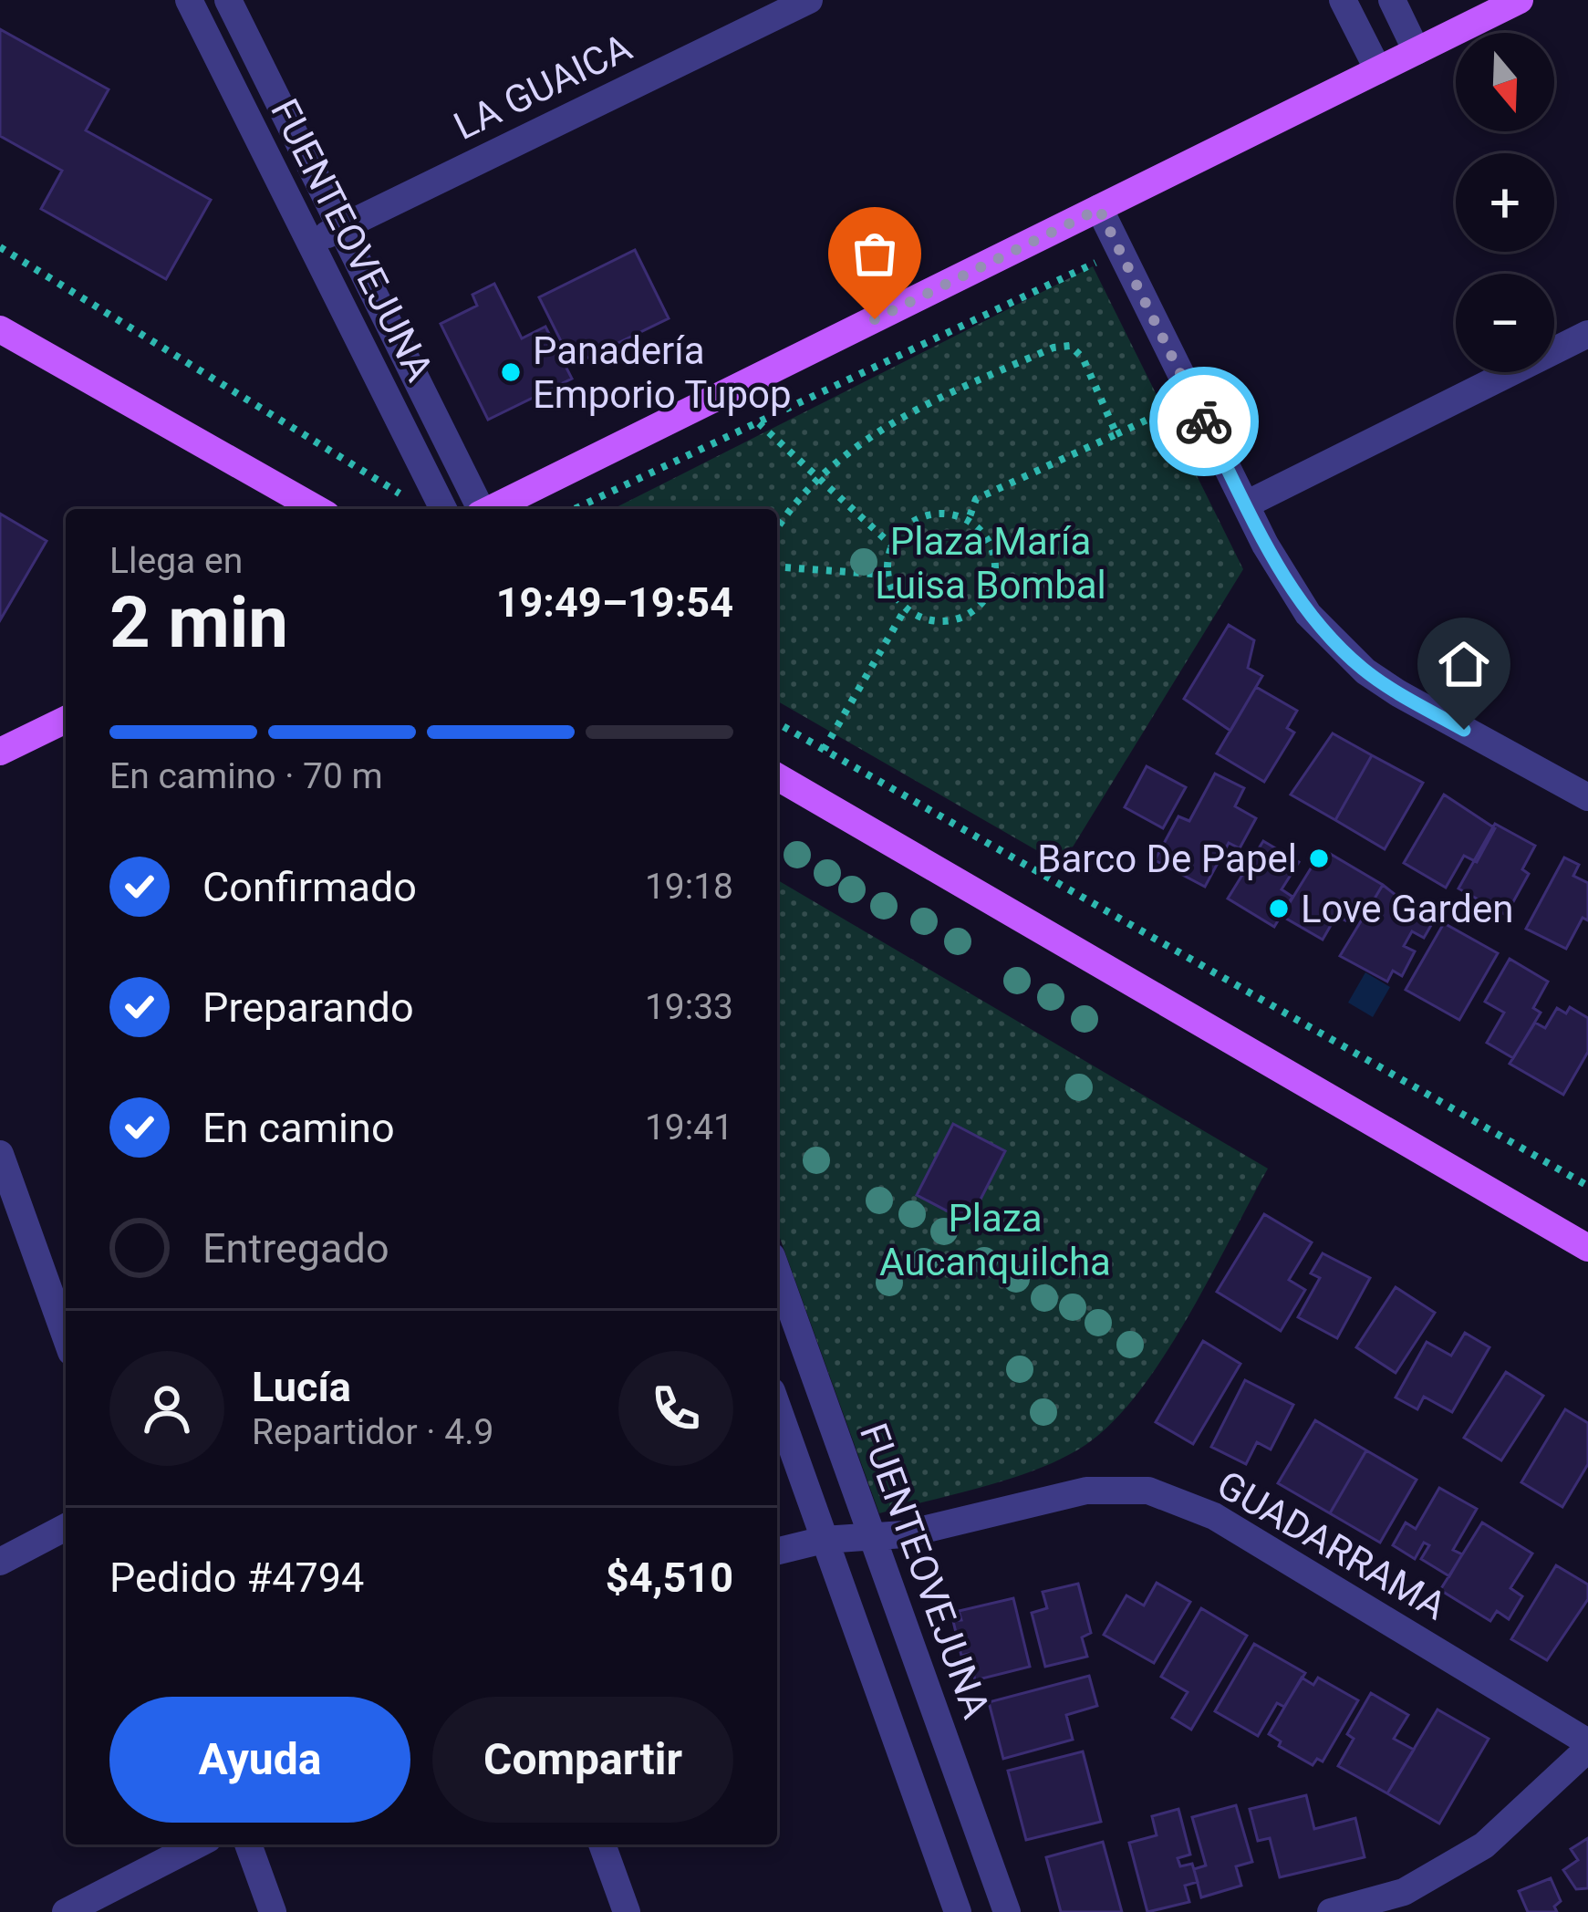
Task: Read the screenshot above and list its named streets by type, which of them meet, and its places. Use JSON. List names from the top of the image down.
{
  "streets": {
    "street": ["LA GUAICA", "FUENTEOVEJUNA", "GUADARRAMA"]
  },
  "crossings": [
    ["LA GUAICA", "FUENTEOVEJUNA"],
    ["FUENTEOVEJUNA", "GUADARRAMA"]
  ],
  "parks": ["Plaza María Luisa Bombal", "Plaza Aucanquilcha"],
  "places": ["Panadería Emporio Tupop", "Barco De Papel", "Love Garden"],
  "north": "bottom",
  "page": {
    "map_buttons": ["+", "−"],
    "heading": ["2 min", "Llega en", "19:49–19:54"],
    "panel": [
      "Lucía",
      "Repartidor · 4.9",
      "Pedido #4794",
      "$4,510"
    ],
    "bar": "En camino · 70 m",
    "list": [
      ["Confirmado", "19:18"],
      ["Preparando", "19:33"],
      ["En camino", "19:41"],
      "Entregado"
    ],
    "buttons": ["Ayuda", "Compartir"]
  }
}
